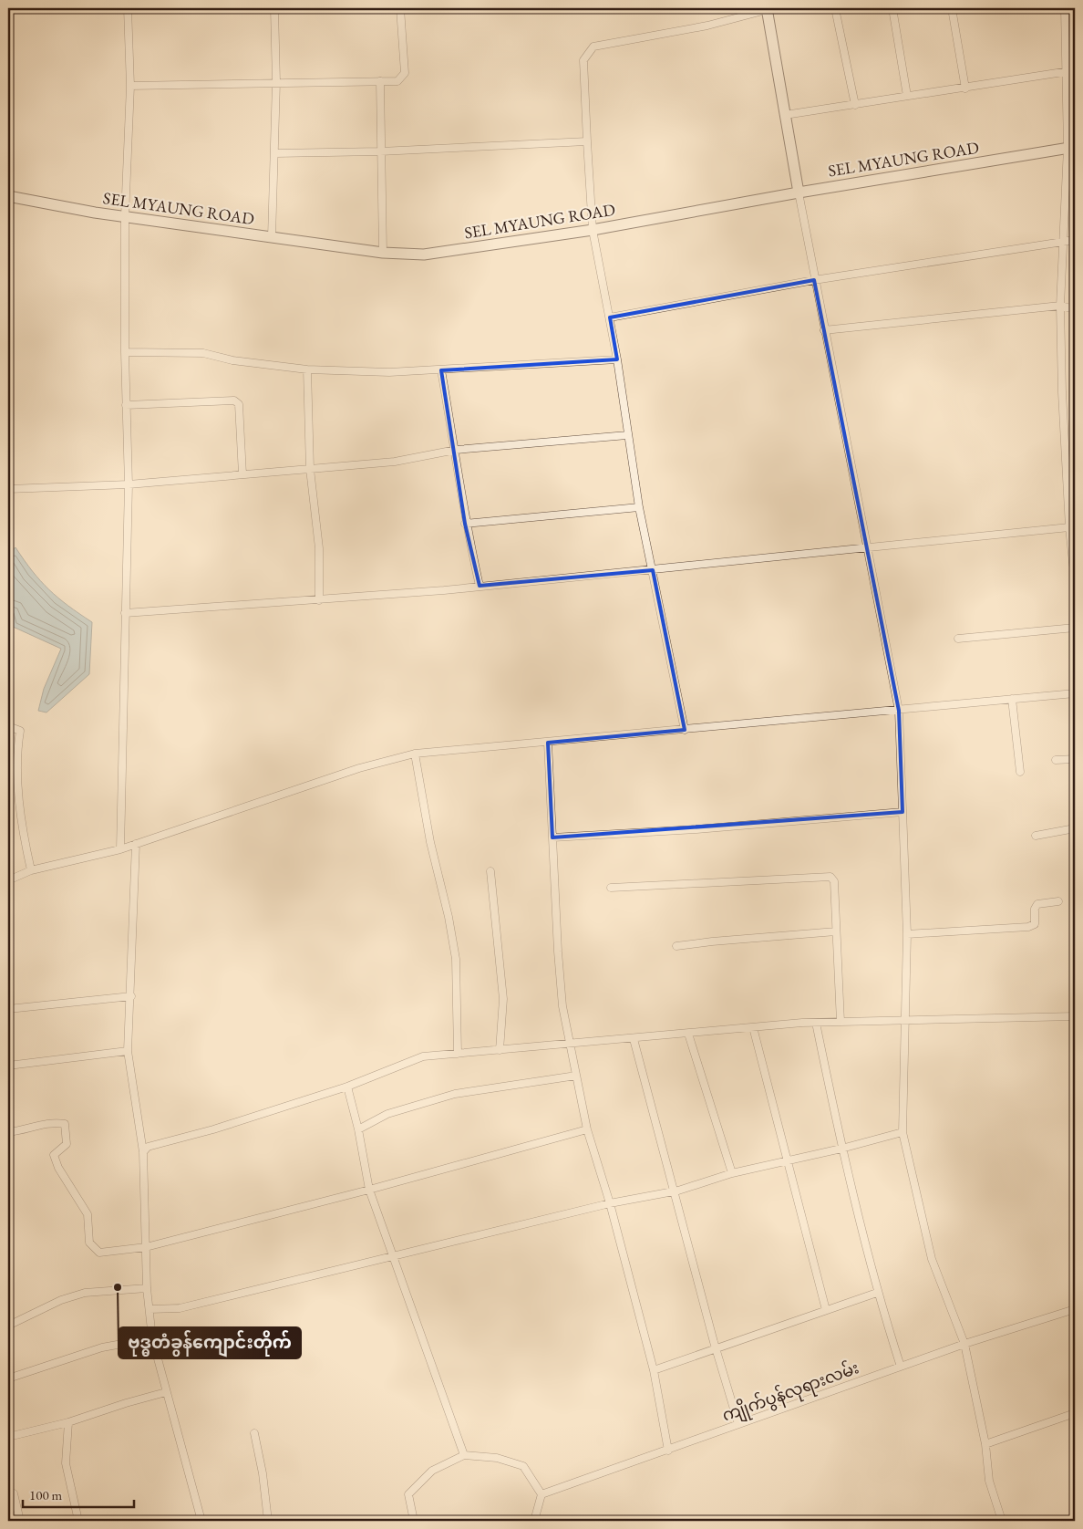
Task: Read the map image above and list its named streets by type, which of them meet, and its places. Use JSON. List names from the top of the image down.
{
  "streets": {
    "main road": ["SEL MYAUNG ROAD"],
    "street": ["ကျိုက်ပွန်လုရားလမ်း"]
  },
  "places": ["ဗုဒ္ဓတံခွန်ကျောင်းတိုက်"],
  "scale_bar": "100 m"
}
